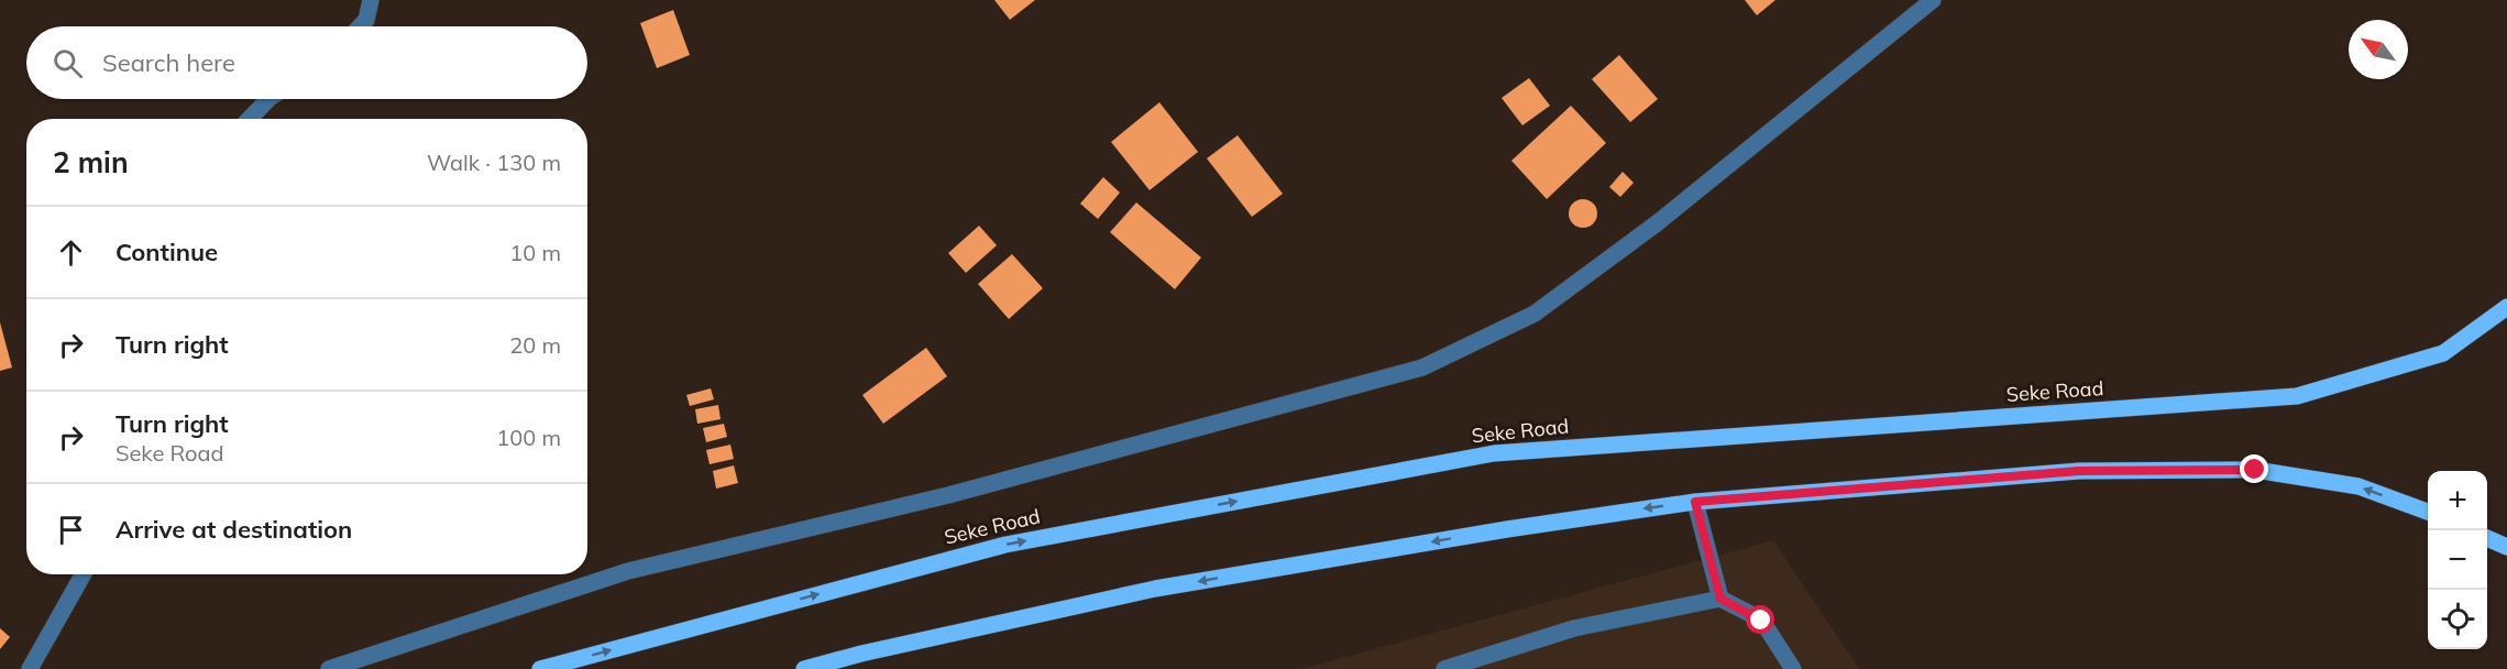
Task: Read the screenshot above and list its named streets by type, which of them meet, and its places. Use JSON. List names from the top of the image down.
{
  "streets": {
    "main road": ["Seke Road"]
  },
  "north": "top left",
  "page": {
    "search": "Search here",
    "heading": ["2 min", "Walk · 130 m"],
    "list": [
      ["Continue", "10 m"],
      ["Turn right", "20 m"],
      ["Turn right", "Seke Road", "100 m"],
      "Arrive at destination"
    ],
    "map_buttons": ["+", "−"]
  }
}
